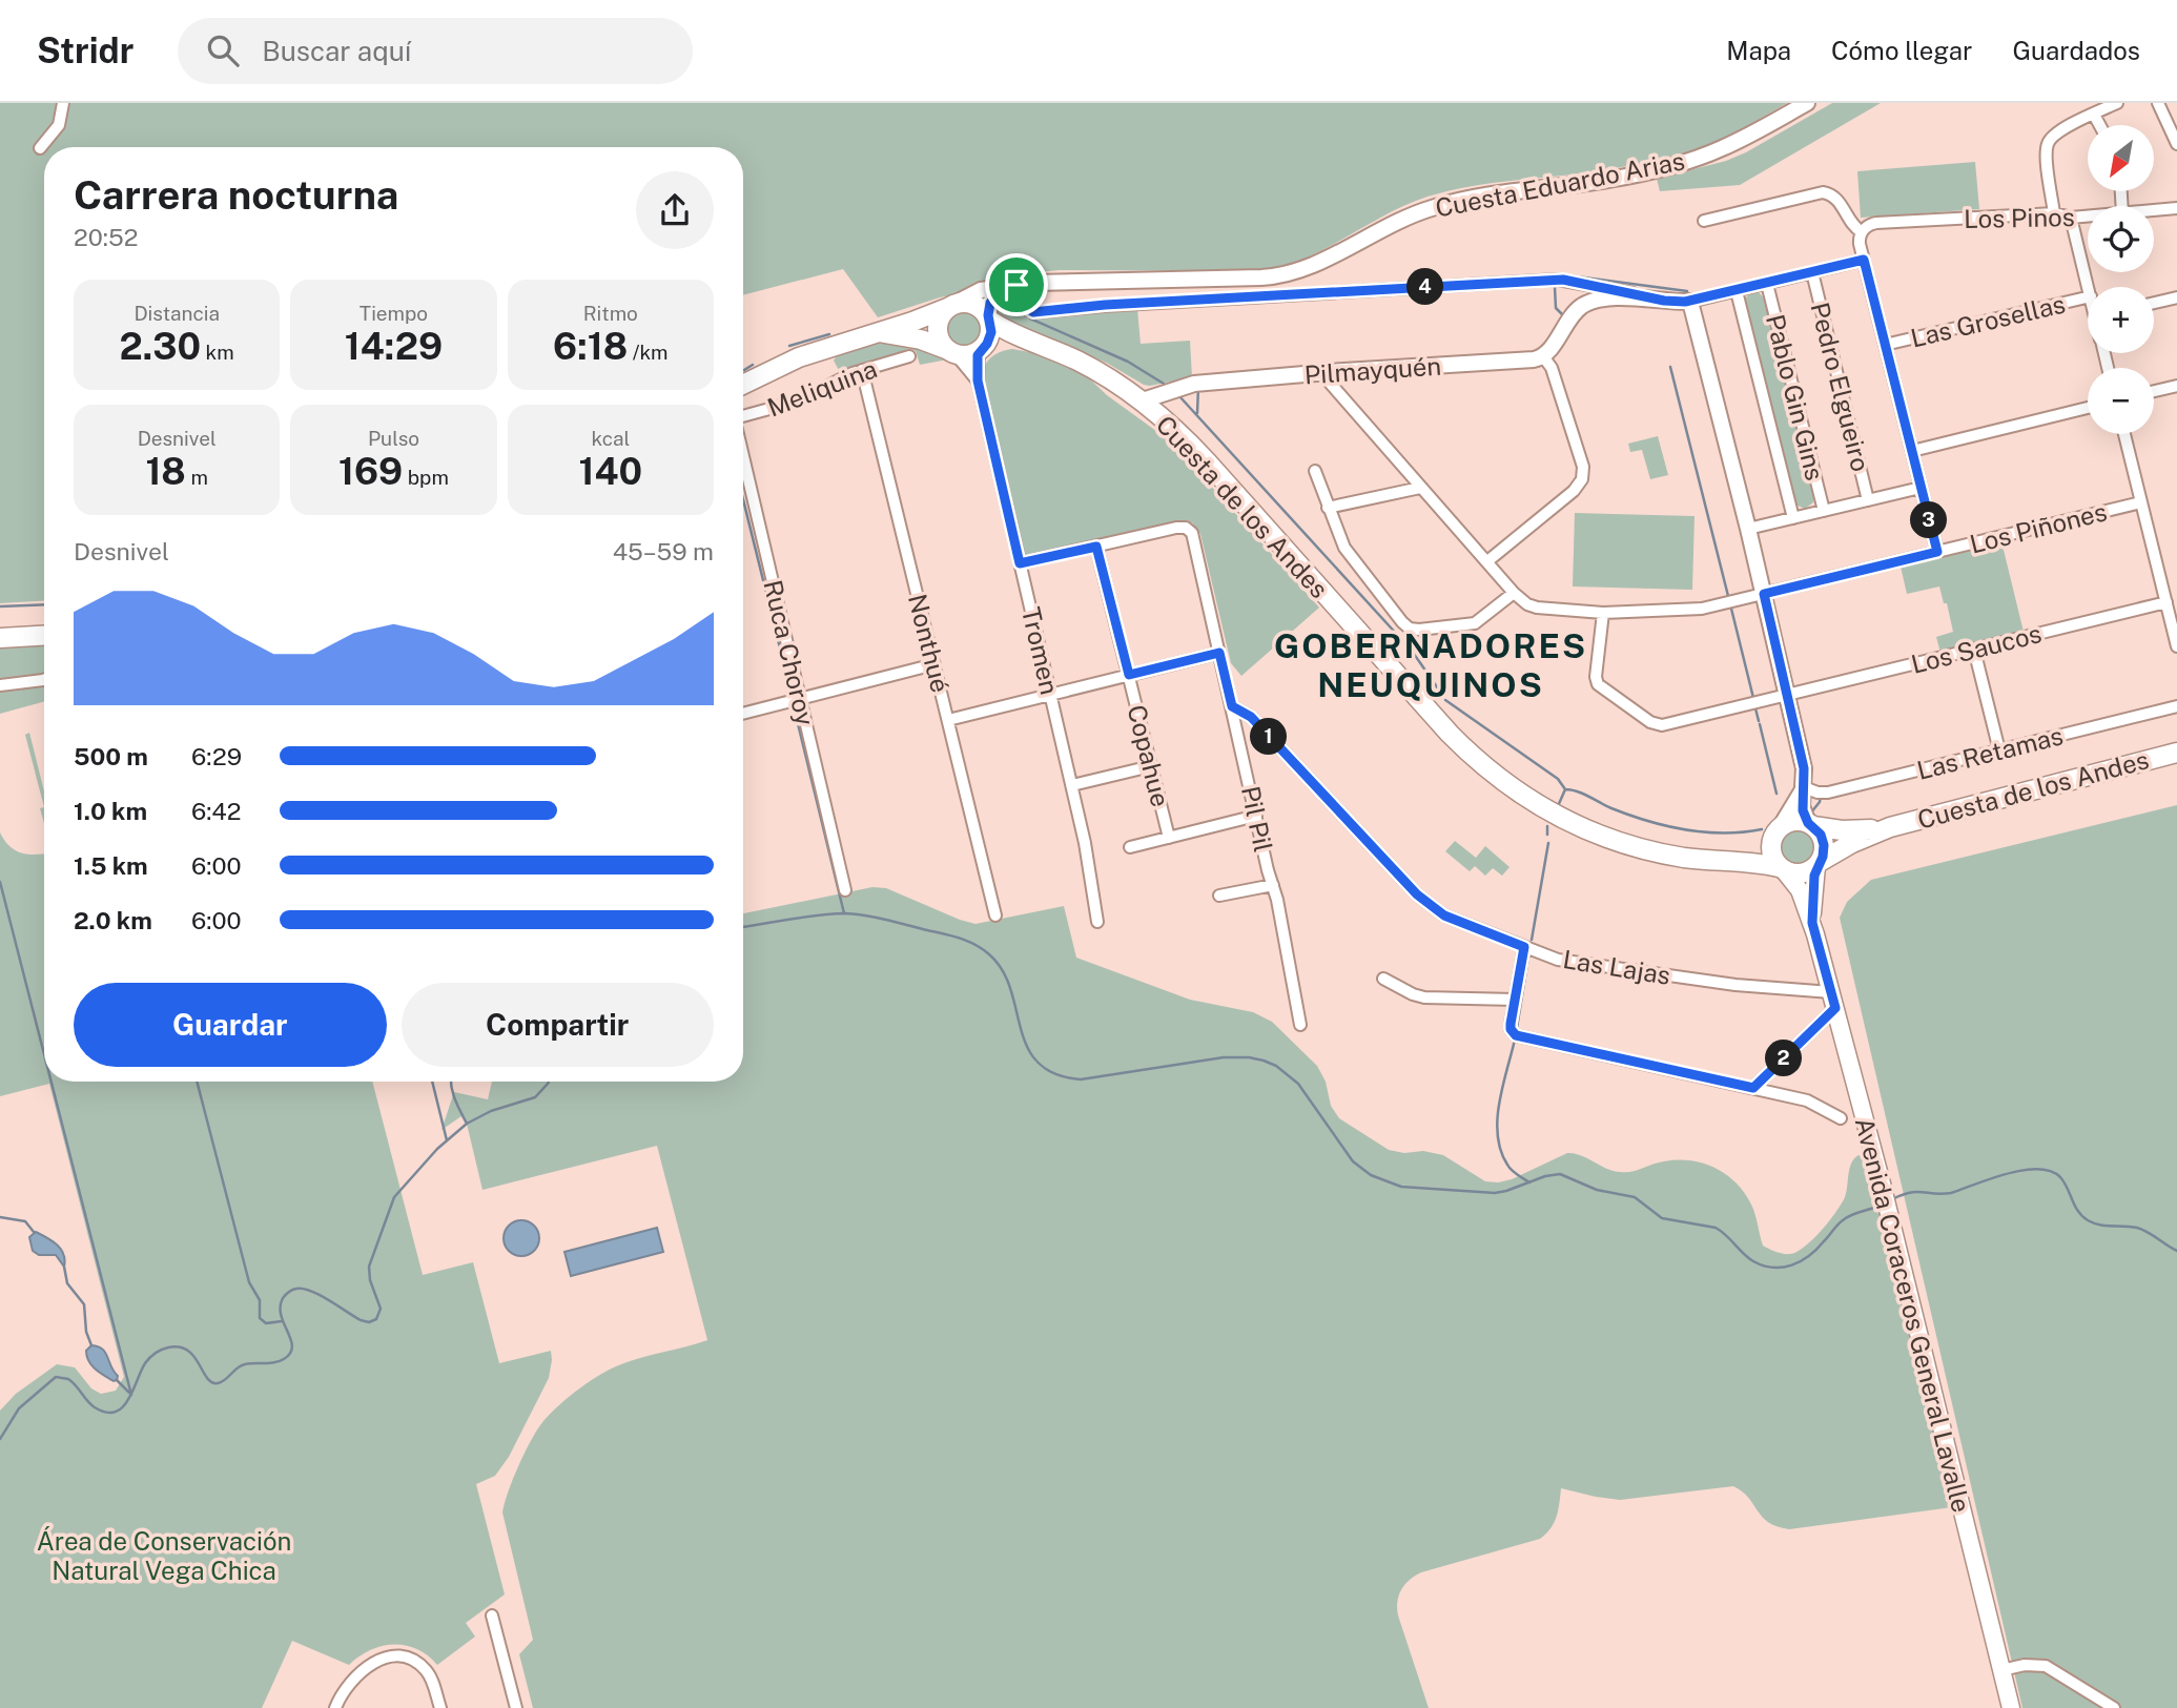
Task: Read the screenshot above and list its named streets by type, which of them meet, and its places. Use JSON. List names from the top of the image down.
{
  "streets": {
    "main road": ["Cuesta de los Andes", "Avenida Coraceros General Lavalle"],
    "street": [
      "Cuesta Eduardo Arias",
      "Los Pinos",
      "Las Grosellas",
      "Pilmayquén",
      "Pedro Elgueiro",
      "Meliquina",
      "Pablo Gin Gins",
      "Los Piñones",
      "Nonthué",
      "Los Saucos",
      "Tromen",
      "Ruca Choroy",
      "Las Retamas",
      "Copahue",
      "Pil Pil",
      "Las Lajas"
    ]
  },
  "crossings": [
    ["Cuesta Eduardo Arias", "Cuesta de los Andes"],
    ["Cuesta Eduardo Arias", "Tromen"],
    ["Pilmayquén", "Cuesta de los Andes"],
    ["Meliquina", "Nonthué"],
    ["Cuesta de los Andes", "Tromen"],
    ["Cuesta de los Andes", "Avenida Coraceros General Lavalle"],
    ["Los Piñones", "Los Saucos"],
    ["Copahue", "Pil Pil"],
    ["Pil Pil", "Las Lajas"],
    ["Las Lajas", "Avenida Coraceros General Lavalle"]
  ],
  "districts": ["GOBERNADORES NEUQUINOS"],
  "parks": ["Área de Conservación Natural Vega Chica"],
  "north": "bottom left",
  "page": {
    "header": "Stridr",
    "search": "Buscar aquí",
    "nav": ["Mapa", "Cómo llegar", "Guardados"],
    "map_buttons": ["+", "−"],
    "heading": ["Carrera nocturna", "20:52"],
    "pins": [
      "4",
      "3",
      "1",
      "2"
    ],
    "stats": [
      ["Distancia", "2.30 km"],
      ["Tiempo", "14:29"],
      ["Ritmo", "6:18 /km"],
      ["Desnivel", "18 m"],
      ["Pulso", "169 bpm"],
      ["kcal", "140"]
    ],
    "chart": ["Desnivel", "45–59 m"],
    "list": [
      {
        "name": "500 m",
        "note": "6:29"
      },
      {
        "name": "1.0 km",
        "note": "6:42"
      },
      {
        "name": "1.5 km",
        "note": "6:00"
      },
      {
        "name": "2.0 km",
        "note": "6:00"
      }
    ],
    "buttons": ["Guardar", "Compartir"]
  }
}
